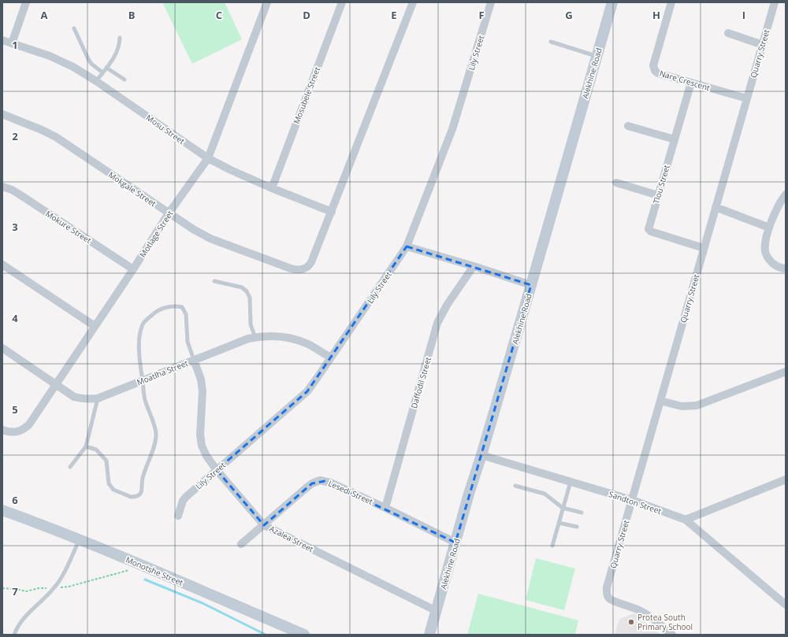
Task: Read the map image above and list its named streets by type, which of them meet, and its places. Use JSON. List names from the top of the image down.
{
  "streets": {
    "street": [
      "Lily Street",
      "Quarry Street",
      "Alekhine Road",
      "Nare Crescent",
      "Mosubele Street",
      "Mosu Street",
      "Tlou Street",
      "Mokgale Street",
      "Mokure Street",
      "Motlage Street",
      "Moatlha Street",
      "Daffodil Street",
      "Lesedi Street",
      "Sandton Street",
      "Azalea Street",
      "Monotshe Street"
    ]
  },
  "crossings": [
    ["Lily Street", "Moatlha Street"],
    ["Lily Street", "Azalea Street"],
    ["Quarry Street", "Nare Crescent"],
    ["Quarry Street", "Tlou Street"],
    ["Quarry Street", "Sandton Street"],
    ["Alekhine Road", "Lesedi Street"],
    ["Alekhine Road", "Sandton Street"],
    ["Alekhine Road", "Azalea Street"],
    ["Nare Crescent", "Tlou Street"],
    ["Mosubele Street", "Mosu Street"],
    ["Mosu Street", "Mokgale Street"],
    ["Mosu Street", "Motlage Street"],
    ["Mokgale Street", "Motlage Street"],
    ["Mokure Street", "Motlage Street"],
    ["Motlage Street", "Moatlha Street"],
    ["Moatlha Street", "Azalea Street"],
    ["Daffodil Street", "Lesedi Street"],
    ["Lesedi Street", "Azalea Street"]
  ],
  "places": ["Protea South Primary School"],
  "grid": {
    "columns": [
      "A",
      "B",
      "C",
      "D",
      "E",
      "F",
      "G",
      "H",
      "I"
    ],
    "rows": [
      "1",
      "2",
      "3",
      "4",
      "5",
      "6",
      "7"
    ]
  }
}
